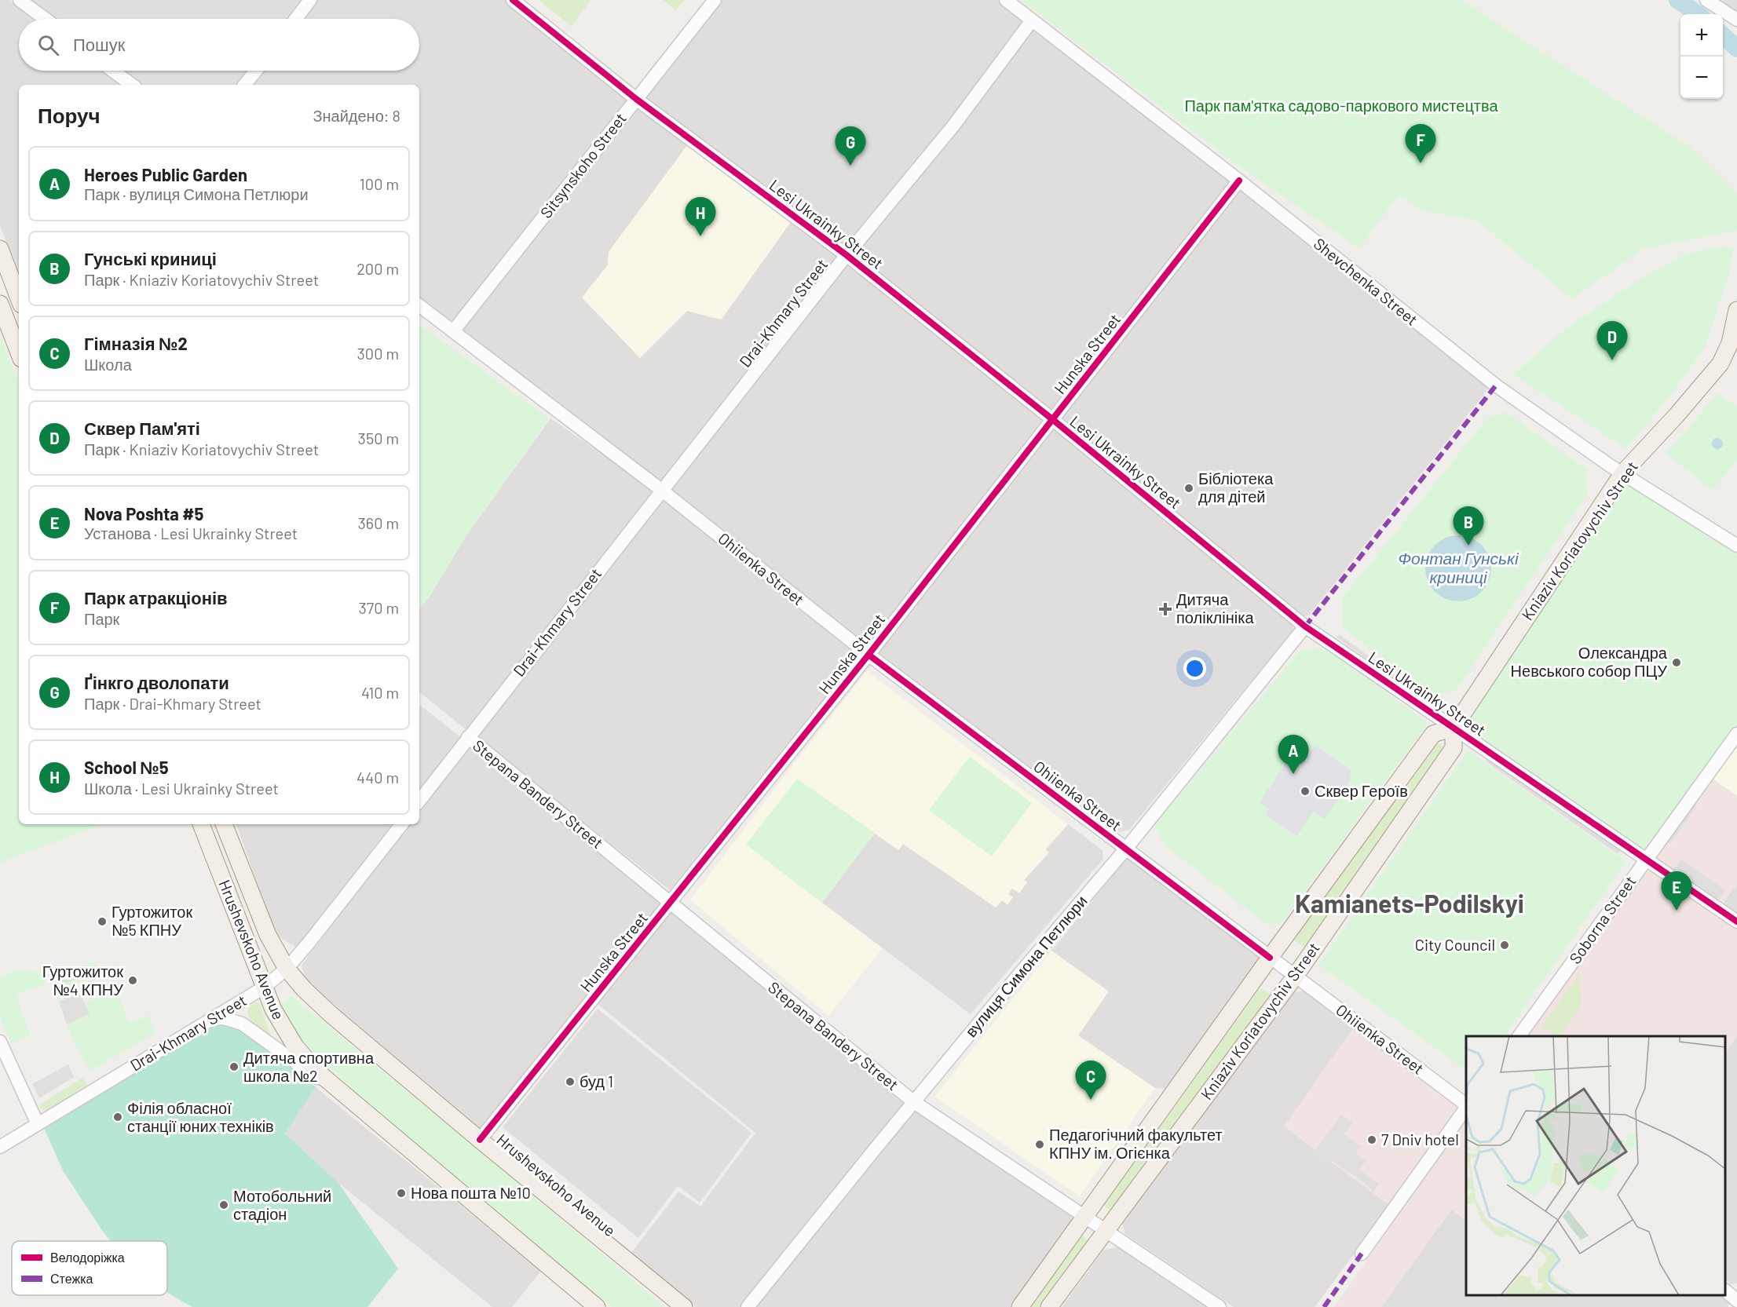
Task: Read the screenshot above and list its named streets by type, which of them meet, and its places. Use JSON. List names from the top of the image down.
{
  "streets": {
    "main road": ["Kniaziv Koriatovychiv Street", "Hrushevskoho Avenue"],
    "street": [
      "Sitsynskoho Street",
      "Lesi Ukrainky Street",
      "Shevchenka Street",
      "Drai-Khmary Street",
      "Hunska Street",
      "Ohiienka Street",
      "Stepana Bandery Street",
      "Soborna Street",
      "вулиця Симона Петлюри"
    ]
  },
  "crossings": [
    ["Sitsynskoho Street", "Lesi Ukrainky Street"],
    ["Sitsynskoho Street", "Ohiienka Street"],
    ["Lesi Ukrainky Street", "Drai-Khmary Street"],
    ["Lesi Ukrainky Street", "Hunska Street"],
    ["Lesi Ukrainky Street", "Kniaziv Koriatovychiv Street"],
    ["Lesi Ukrainky Street", "Soborna Street"],
    ["Lesi Ukrainky Street", "вулиця Симона Петлюри"],
    ["Shevchenka Street", "Drai-Khmary Street"],
    ["Shevchenka Street", "Hunska Street"],
    ["Shevchenka Street", "Kniaziv Koriatovychiv Street"],
    ["Drai-Khmary Street", "Ohiienka Street"],
    ["Drai-Khmary Street", "Stepana Bandery Street"],
    ["Drai-Khmary Street", "Hrushevskoho Avenue"],
    ["Hunska Street", "Ohiienka Street"],
    ["Hunska Street", "Stepana Bandery Street"],
    ["Hunska Street", "Hrushevskoho Avenue"],
    ["Kniaziv Koriatovychiv Street", "Ohiienka Street"],
    ["Kniaziv Koriatovychiv Street", "Stepana Bandery Street"],
    ["Ohiienka Street", "вулиця Симона Петлюри"],
    ["Stepana Bandery Street", "вулиця Симона Петлюри"]
  ],
  "districts": ["Kamianets-Podilskyi"],
  "water": ["Фонтан Гунські криниці"],
  "parks": ["Парк пам'ятка садово-паркового мистецтва"],
  "places": {
    "other": [
      "Бібліотека для дітей",
      "Олександра Невського собор ПЦУ",
      "Сквер Героїв",
      "Гуртожиток №5 КПНУ",
      "City Council",
      "Гуртожиток №4 КПНУ",
      "Дитяча спортивна школа №2",
      "буд 1",
      "Філія обласної станції юних техніків",
      "7 Dniv hotel",
      "Педагогічний факультет КПНУ ім. Огієнка",
      "Нова пошта №10",
      "Мотобольний стадіон"
    ],
    "health": ["Дитяча поліклініка"]
  },
  "legend": ["Велодоріжка", "Стежка"],
  "page": {
    "map_buttons": ["+", "−"],
    "search": "Пошук",
    "heading": ["Поруч", "Знайдено: 8"],
    "pins": [
      "F",
      "G",
      "H",
      "D",
      "B",
      "A",
      "E",
      "C"
    ],
    "list": [
      {
        "mark": "A",
        "name": "Heroes Public Garden",
        "note": "Парк · вулиця Симона Петлюри",
        "value": "100 m"
      },
      {
        "mark": "B",
        "name": "Гунські криниці",
        "note": "Парк · Kniaziv Koriatovychiv Street",
        "value": "200 m"
      },
      {
        "mark": "C",
        "name": "Гімназія №2",
        "note": "Школа",
        "value": "300 m"
      },
      {
        "mark": "D",
        "name": "Сквер Пам'яті",
        "note": "Парк · Kniaziv Koriatovychiv Street",
        "value": "350 m"
      },
      {
        "mark": "E",
        "name": "Nova Poshta #5",
        "note": "Установа · Lesi Ukrainky Street",
        "value": "360 m"
      },
      {
        "mark": "F",
        "name": "Парк атракціонів",
        "note": "Парк",
        "value": "370 m"
      },
      {
        "mark": "G",
        "name": "Ґінкго дволопати",
        "note": "Парк · Drai-Khmary Street",
        "value": "410 m"
      },
      {
        "mark": "H",
        "name": "School №5",
        "note": "Школа · Lesi Ukrainky Street",
        "value": "440 m"
      }
    ]
  }
}
